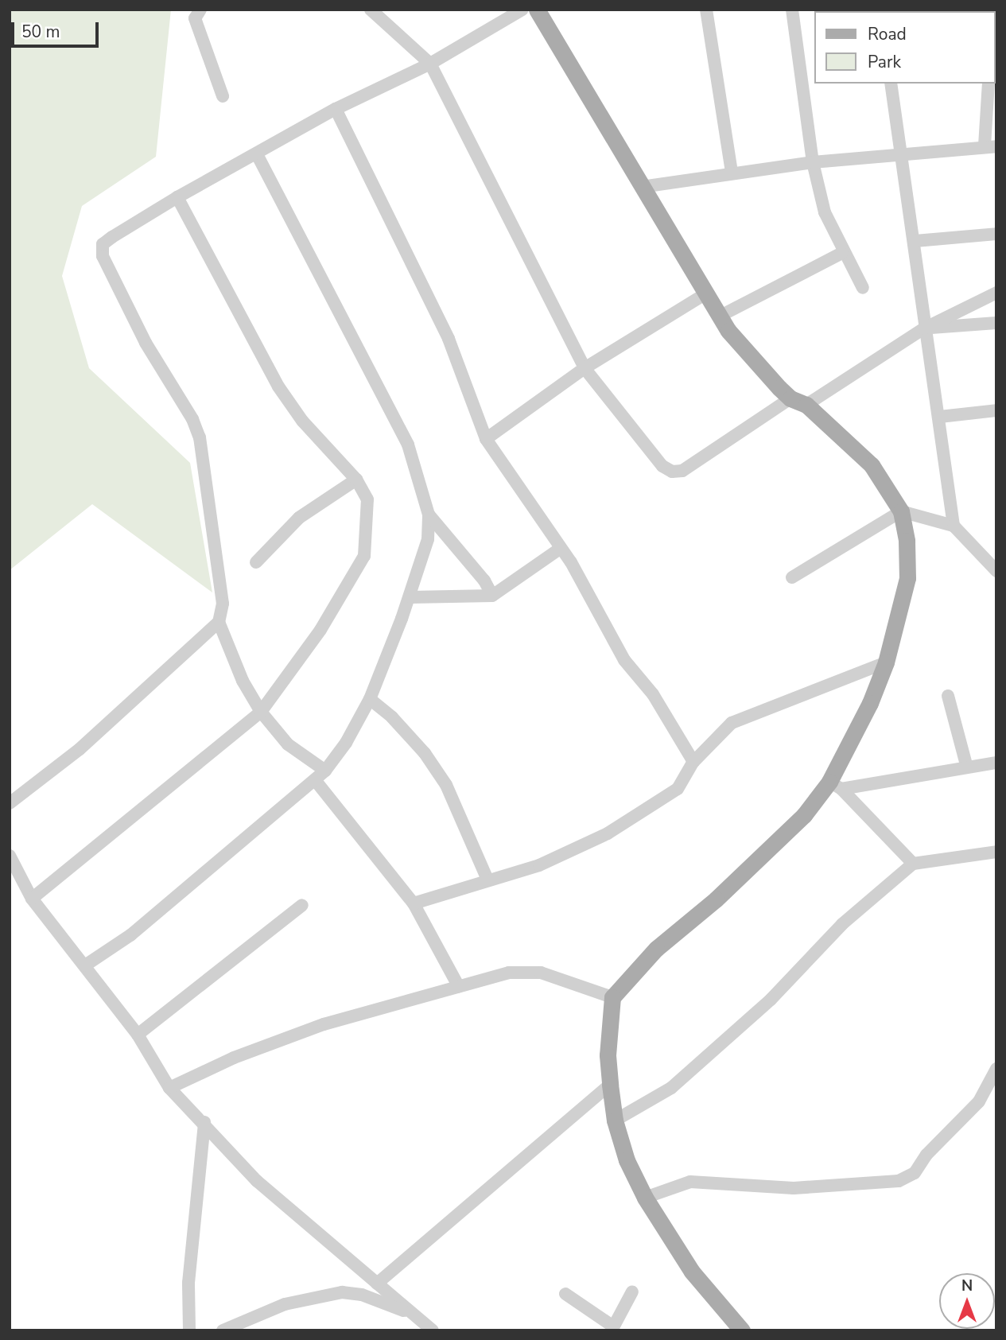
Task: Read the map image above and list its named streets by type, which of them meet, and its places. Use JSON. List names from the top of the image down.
{
  "legend": ["Road", "Park"],
  "scale_bar": "50 m",
  "north": "top"
}
